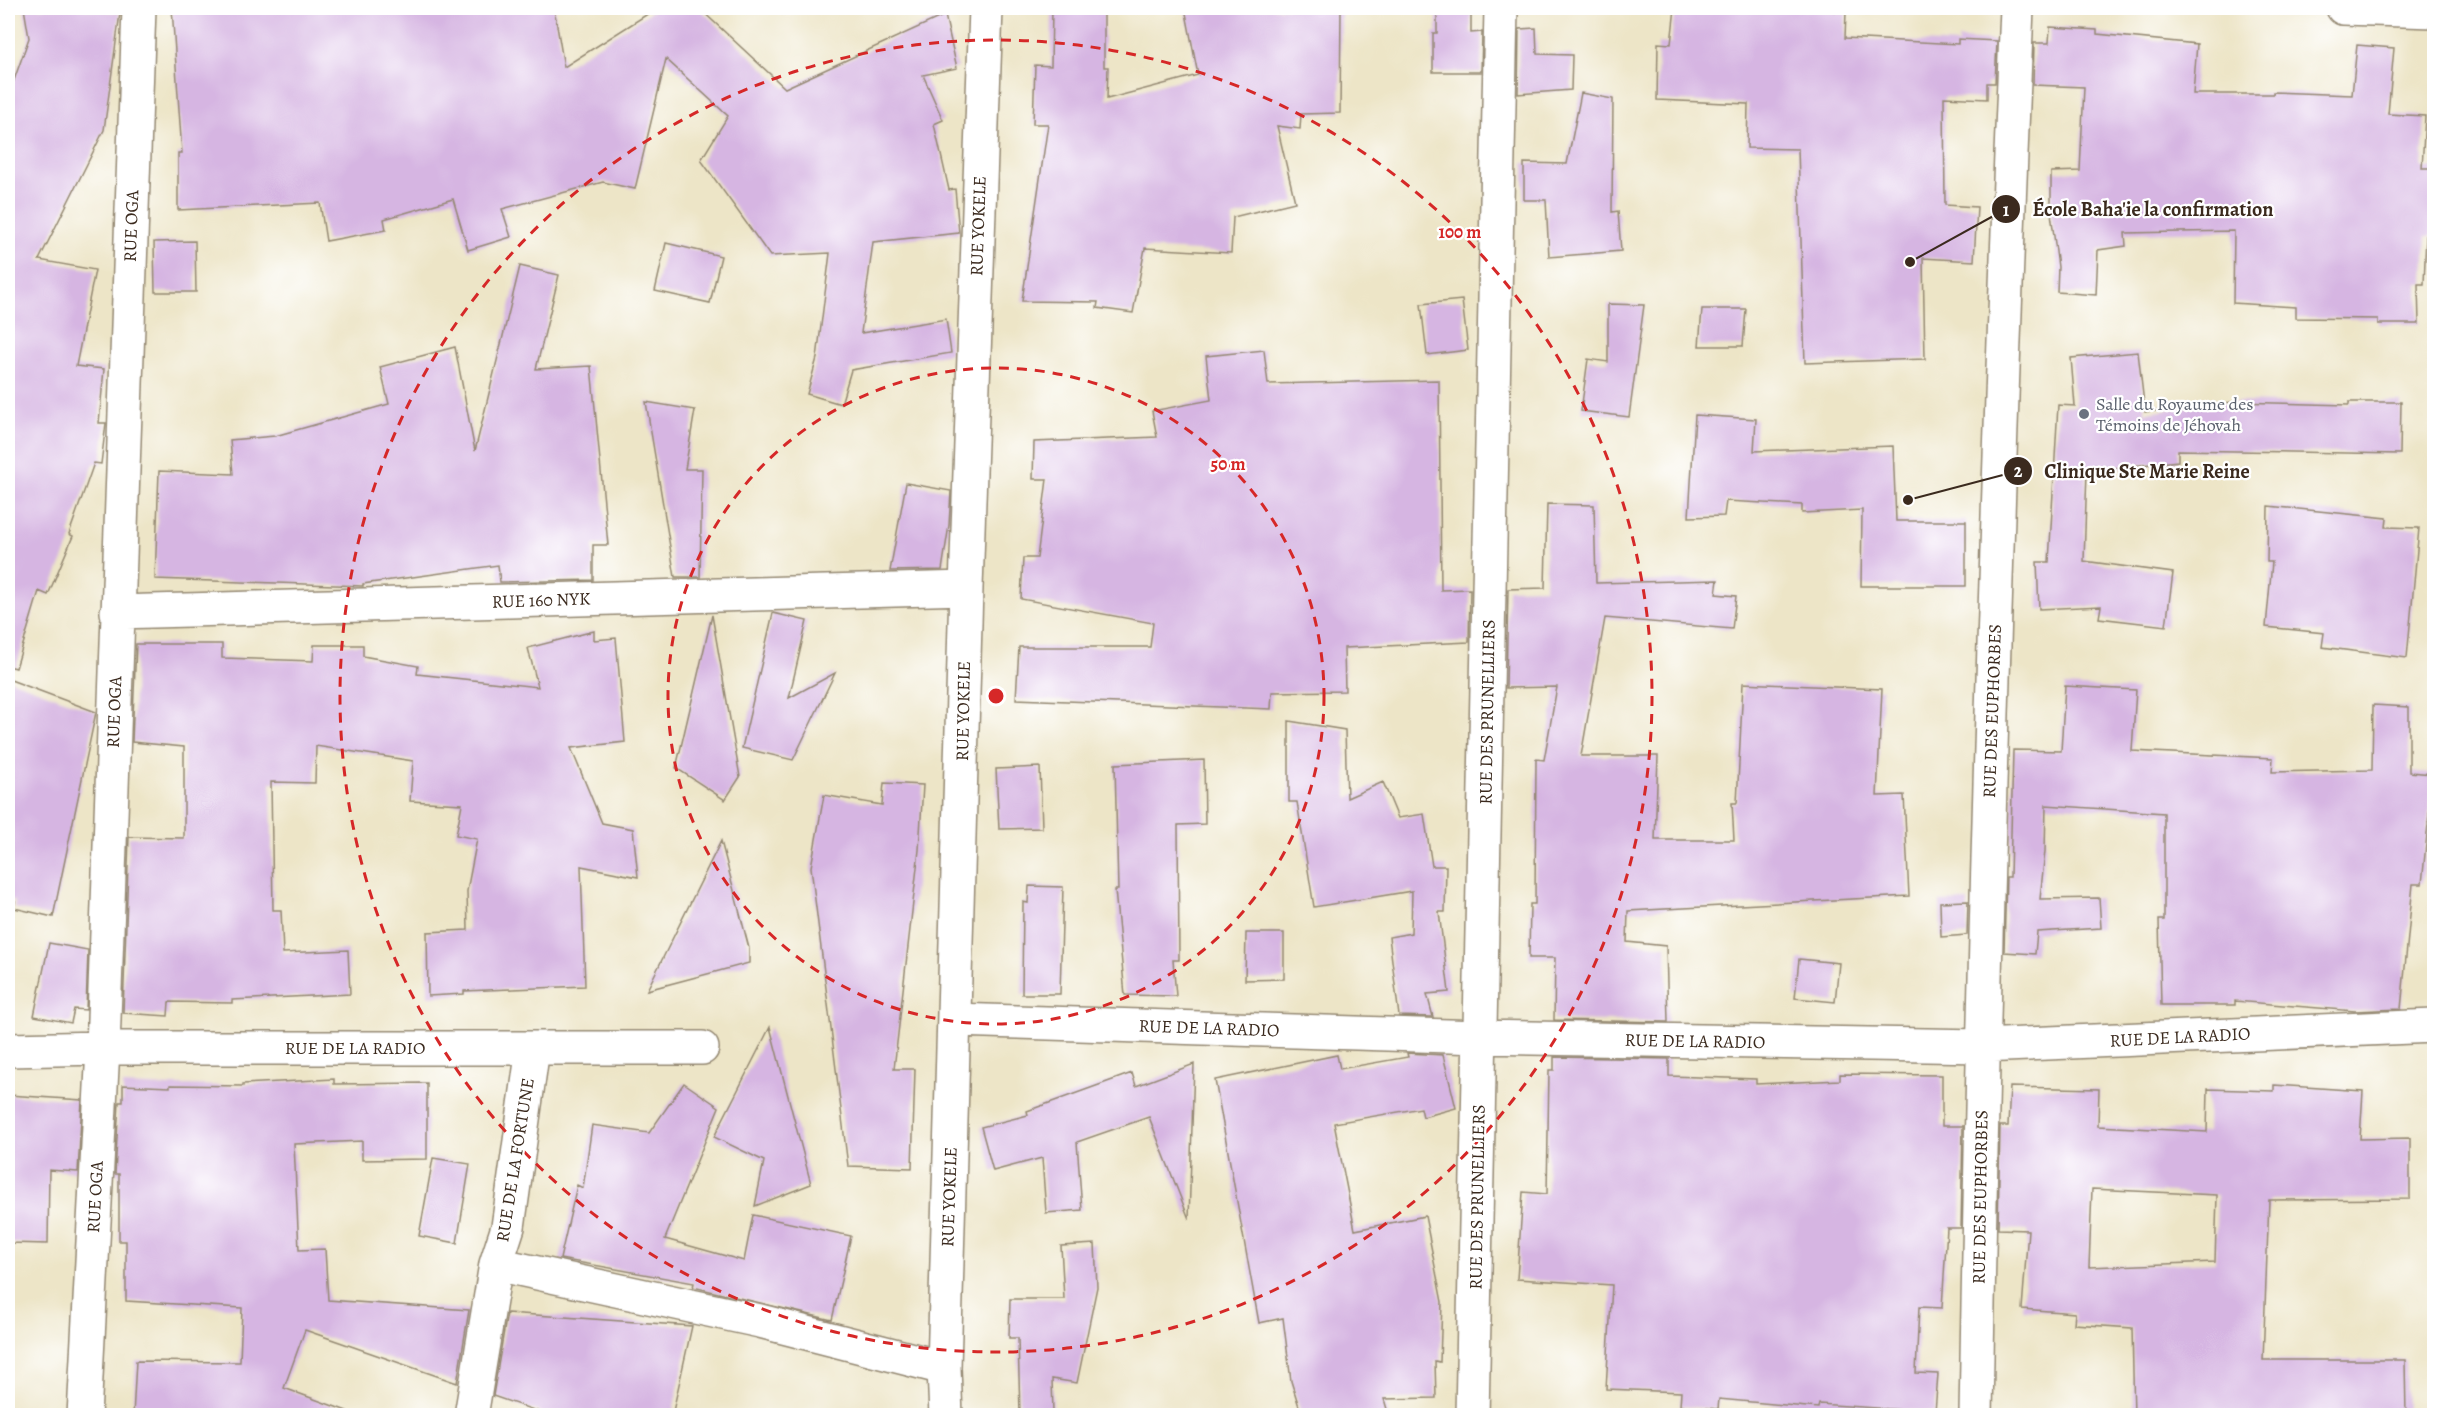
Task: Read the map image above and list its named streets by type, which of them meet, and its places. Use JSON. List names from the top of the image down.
{
  "streets": {
    "street": [
      "RUE OGA",
      "RUE YOKELE",
      "RUE 160 NYK",
      "RUE DES EUPHORBES",
      "RUE DES PRUNELLIERS",
      "RUE DE LA RADIO",
      "RUE DE LA FORTUNE"
    ]
  },
  "crossings": [
    ["RUE OGA", "RUE 160 NYK"],
    ["RUE OGA", "RUE DE LA RADIO"],
    ["RUE YOKELE", "RUE 160 NYK"],
    ["RUE YOKELE", "RUE DE LA RADIO"],
    ["RUE YOKELE", "RUE DE LA FORTUNE"],
    ["RUE DES EUPHORBES", "RUE DE LA RADIO"],
    ["RUE DES PRUNELLIERS", "RUE DE LA RADIO"],
    ["RUE DE LA RADIO", "RUE DE LA FORTUNE"]
  ],
  "places": ["École Baha'ie la confirmation", "Salle du Royaume des Témoins de Jéhovah", "Clinique Ste Marie Reine"],
  "rings": ["100 m", "50 m"]
}
